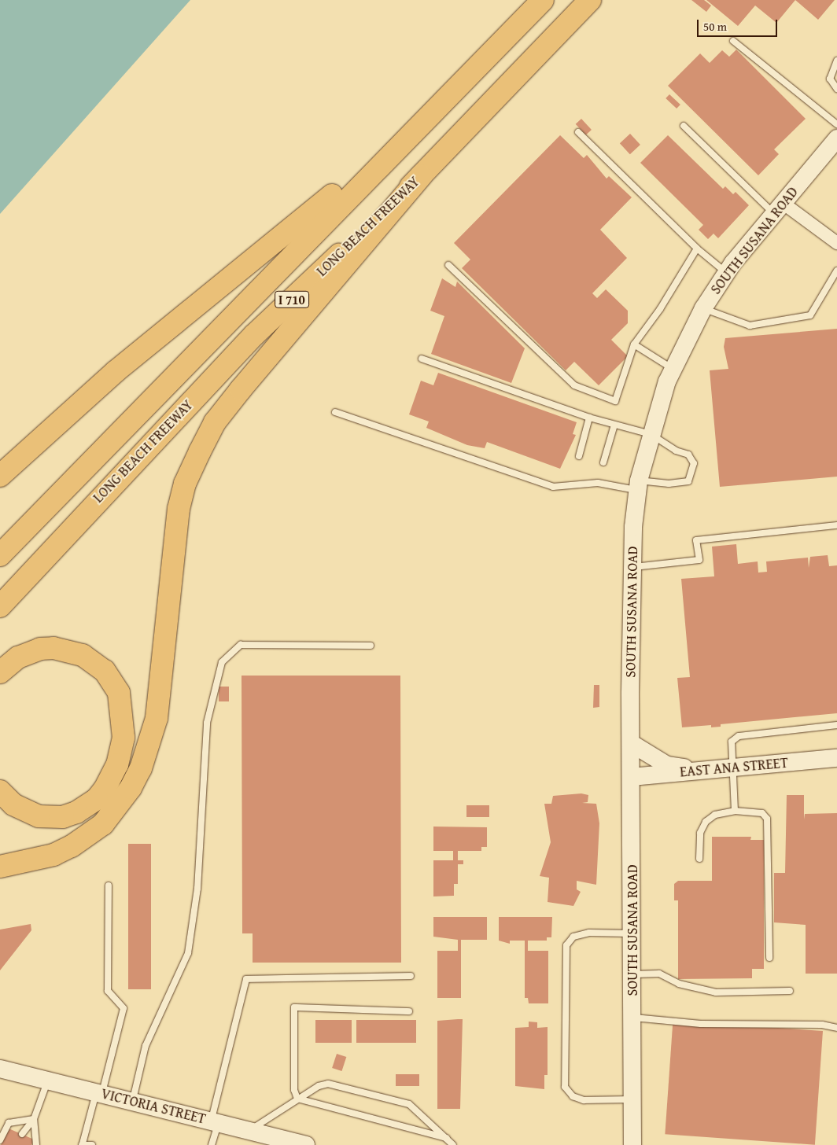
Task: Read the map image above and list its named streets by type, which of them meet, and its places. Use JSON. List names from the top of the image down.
{
  "streets": {
    "highway": ["LONG BEACH FREEWAY", "I 710"],
    "street": ["SOUTH SUSANA ROAD", "EAST ANA STREET", "VICTORIA STREET"]
  },
  "crossings": [
    ["SOUTH SUSANA ROAD", "EAST ANA STREET"]
  ],
  "scale_bar": "50 m"
}
